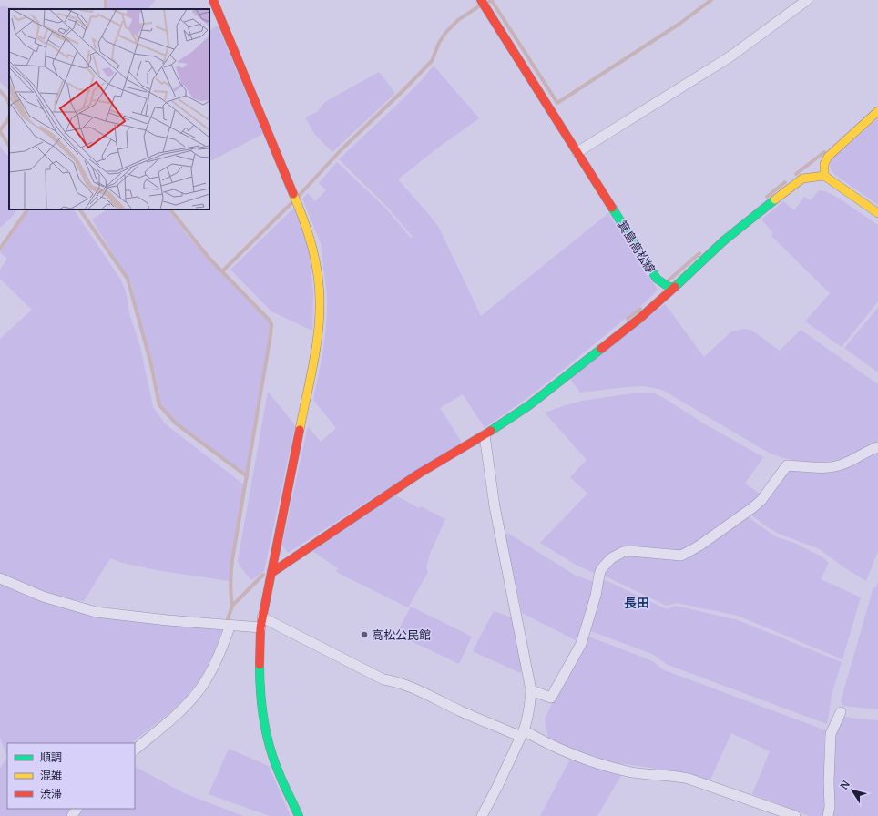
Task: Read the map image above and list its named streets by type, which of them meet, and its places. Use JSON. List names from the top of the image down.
{
  "streets": {
    "street": ["箕島高松線"]
  },
  "districts": ["長田"],
  "places": ["高松公民館"],
  "legend": ["順調", "混雑", "渋滞"],
  "north": "top left"
}
